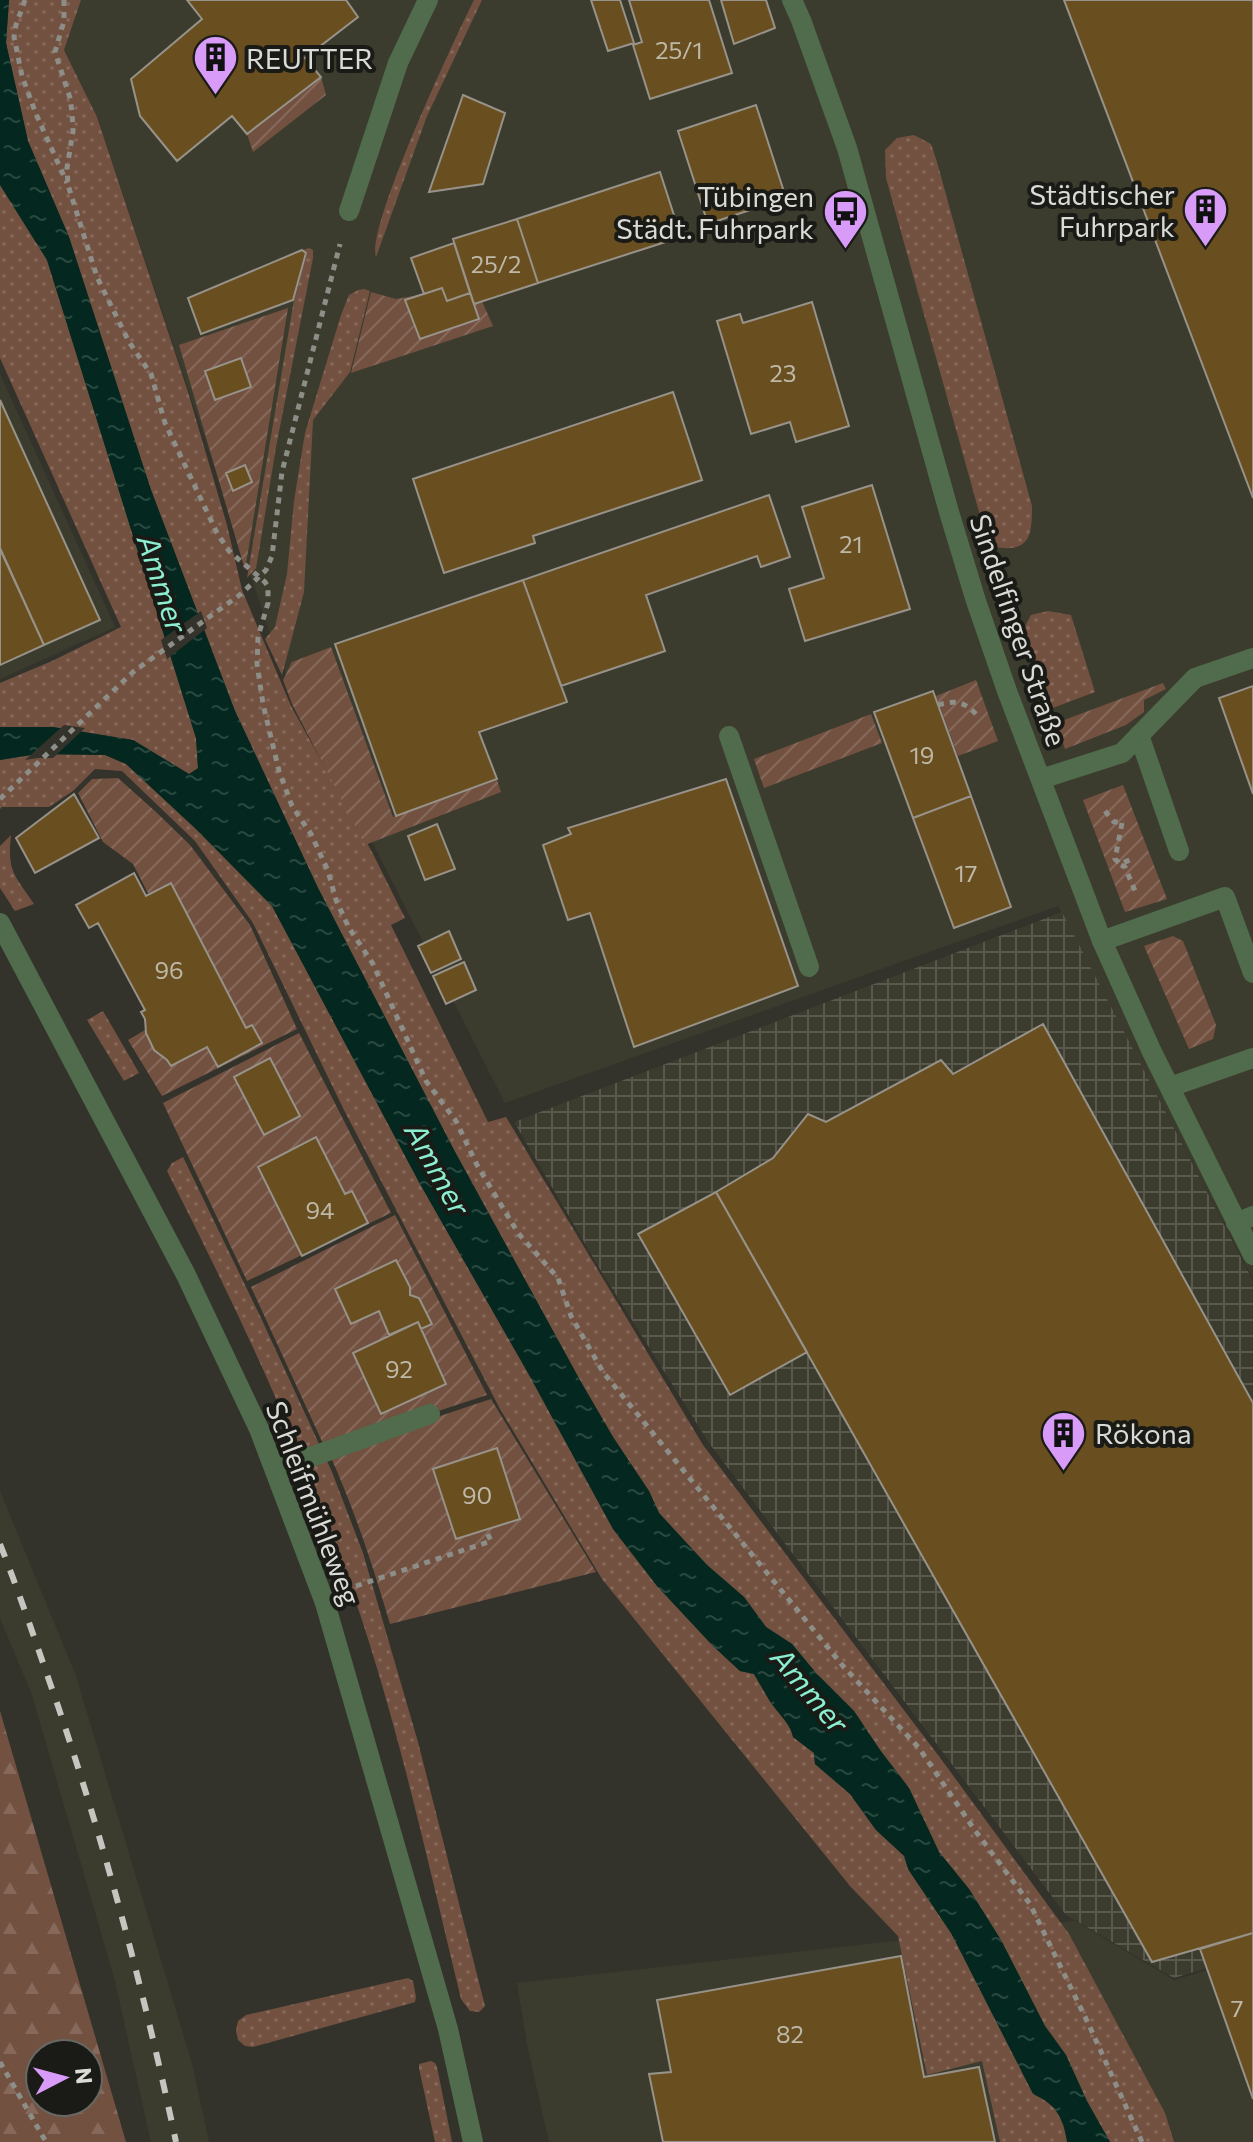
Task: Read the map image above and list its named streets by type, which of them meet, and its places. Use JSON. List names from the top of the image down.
{
  "streets": {
    "street": ["Sindelfinger Straße", "Schleifmühleweg"]
  },
  "water": ["Ammer"],
  "places": {
    "building": ["REUTTER", "Städtischer Fuhrpark", "Rökona"],
    "bus stop": ["Tübingen Städt. Fuhrpark"]
  },
  "house_numbers": [
    "25/1",
    "25/2",
    "23",
    "21",
    "19",
    "17",
    "96",
    "94",
    "92",
    "90",
    "7",
    "82"
  ],
  "north": "right"
}
